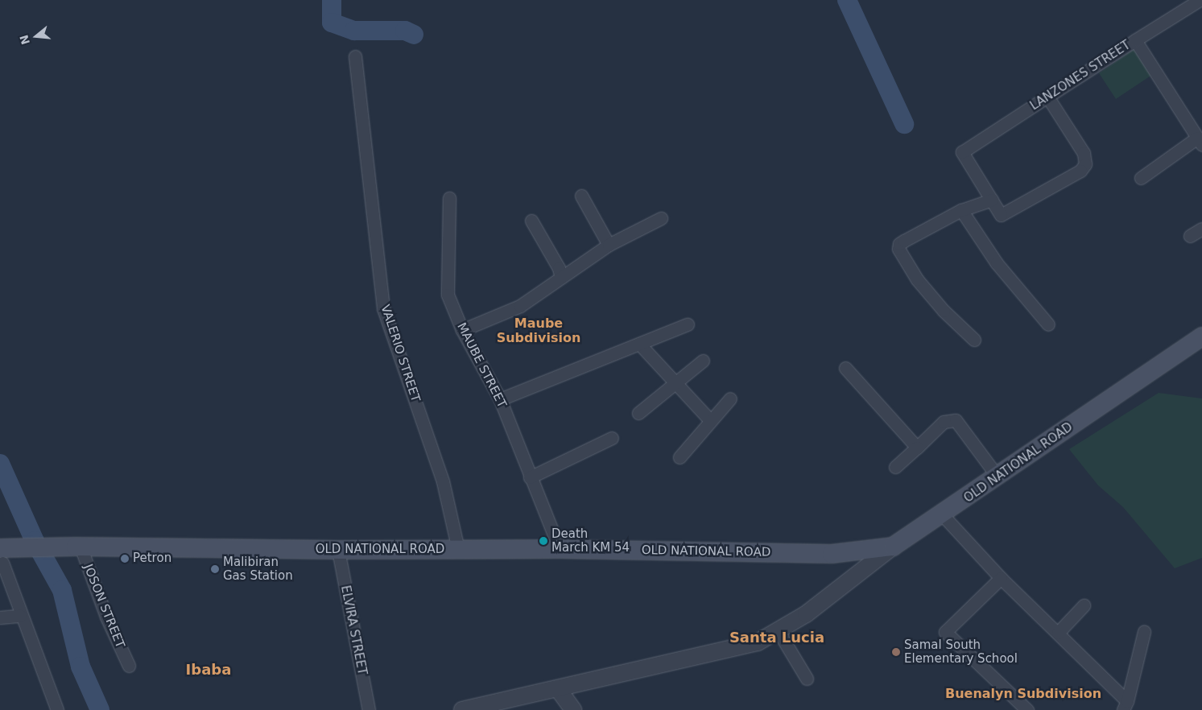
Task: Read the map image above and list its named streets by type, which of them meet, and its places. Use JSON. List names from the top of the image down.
{
  "streets": {
    "main road": ["OLD NATIONAL ROAD"],
    "street": [
      "LANZONES STREET",
      "VALERIO STREET",
      "MAUBE STREET",
      "JOSON STREET",
      "ELVIRA STREET"
    ]
  },
  "crossings": [
    ["VALERIO STREET", "OLD NATIONAL ROAD"],
    ["MAUBE STREET", "OLD NATIONAL ROAD"],
    ["OLD NATIONAL ROAD", "JOSON STREET"],
    ["OLD NATIONAL ROAD", "ELVIRA STREET"]
  ],
  "districts": [
    "Maube Subdivision",
    "Santa Lucia",
    "Ibaba",
    "Buenalyn Subdivision"
  ],
  "places": [
    "Death March KM 54",
    "Petron",
    "Malibiran Gas Station",
    "Samal South Elementary School"
  ],
  "north": "left"
}
